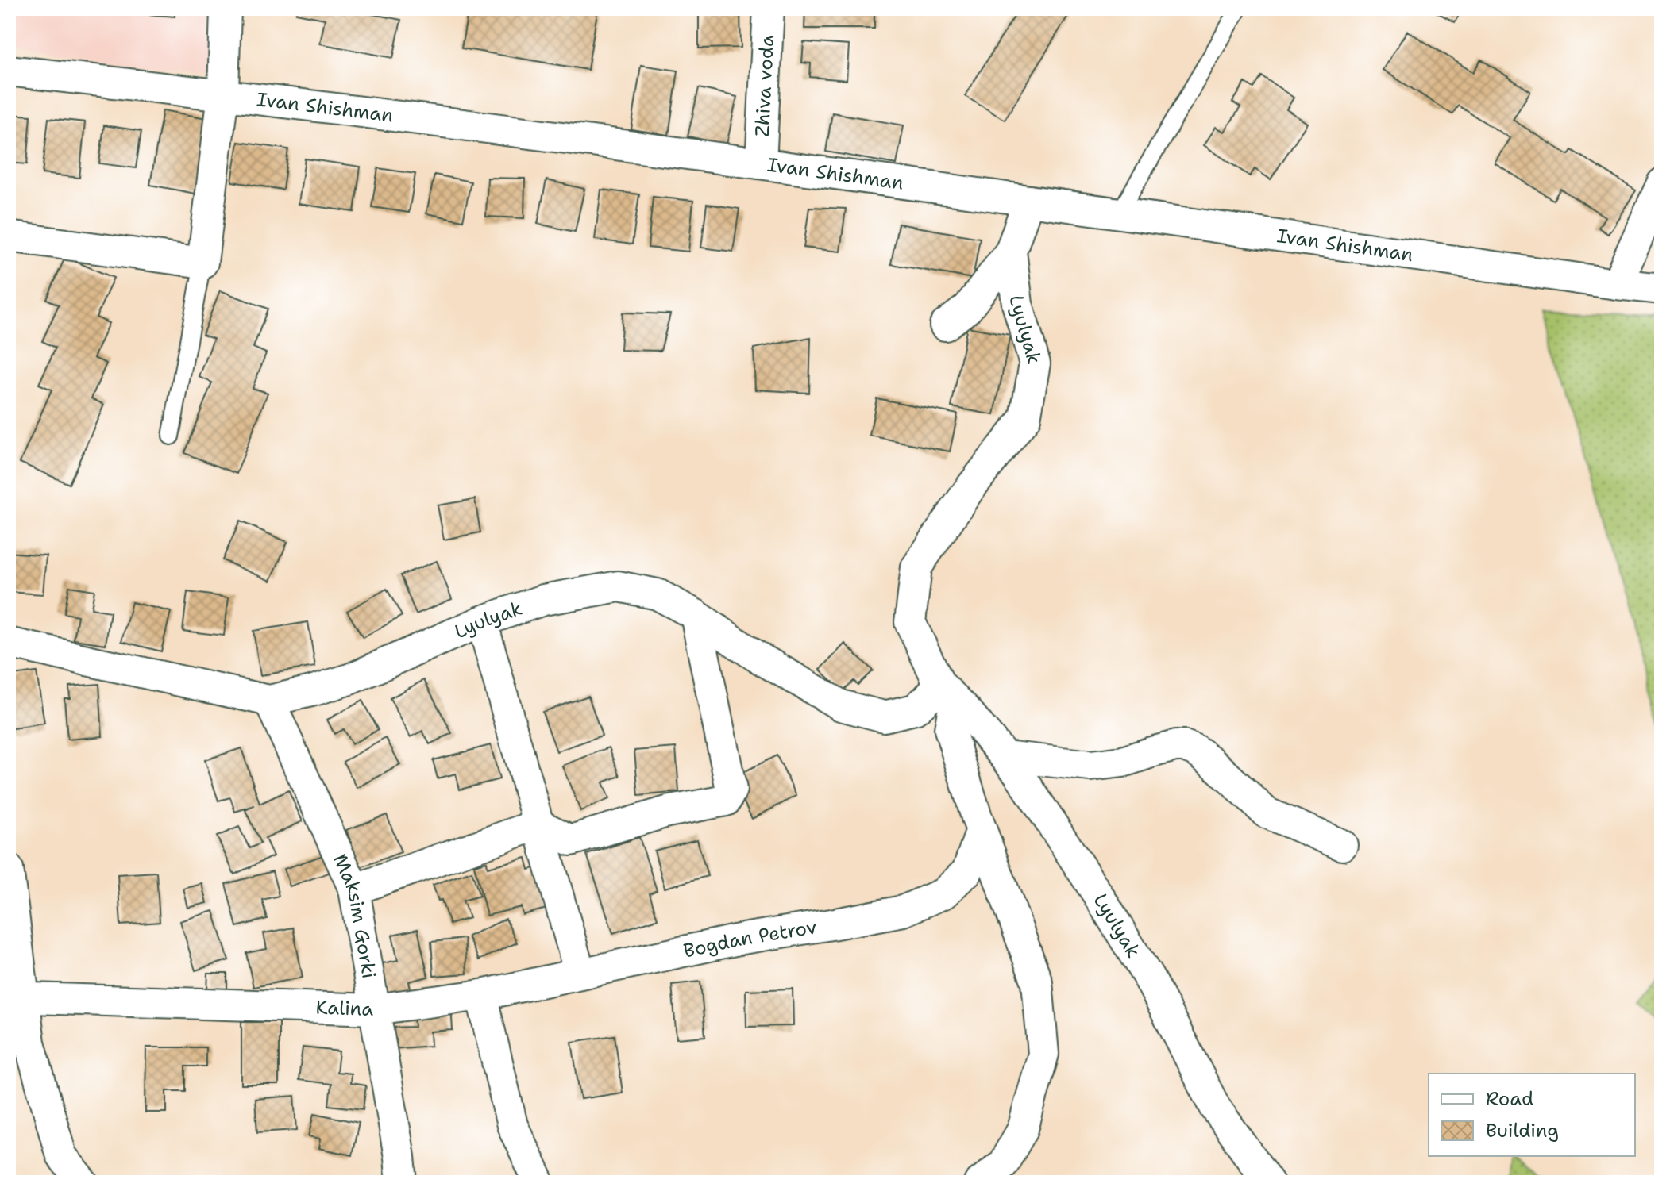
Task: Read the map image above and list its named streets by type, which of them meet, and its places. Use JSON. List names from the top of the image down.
{
  "streets": {
    "street": [
      "Zhiva voda",
      "Ivan Shishman",
      "Lyulyak",
      "Maksim Gorki",
      "Bogdan Petrov",
      "Kalina"
    ]
  },
  "crossings": [
    ["Zhiva voda", "Ivan Shishman"],
    ["Ivan Shishman", "Lyulyak"],
    ["Lyulyak", "Maksim Gorki"],
    ["Maksim Gorki", "Kalina"],
    ["Bogdan Petrov", "Kalina"]
  ],
  "legend": ["Road", "Building"]
}
